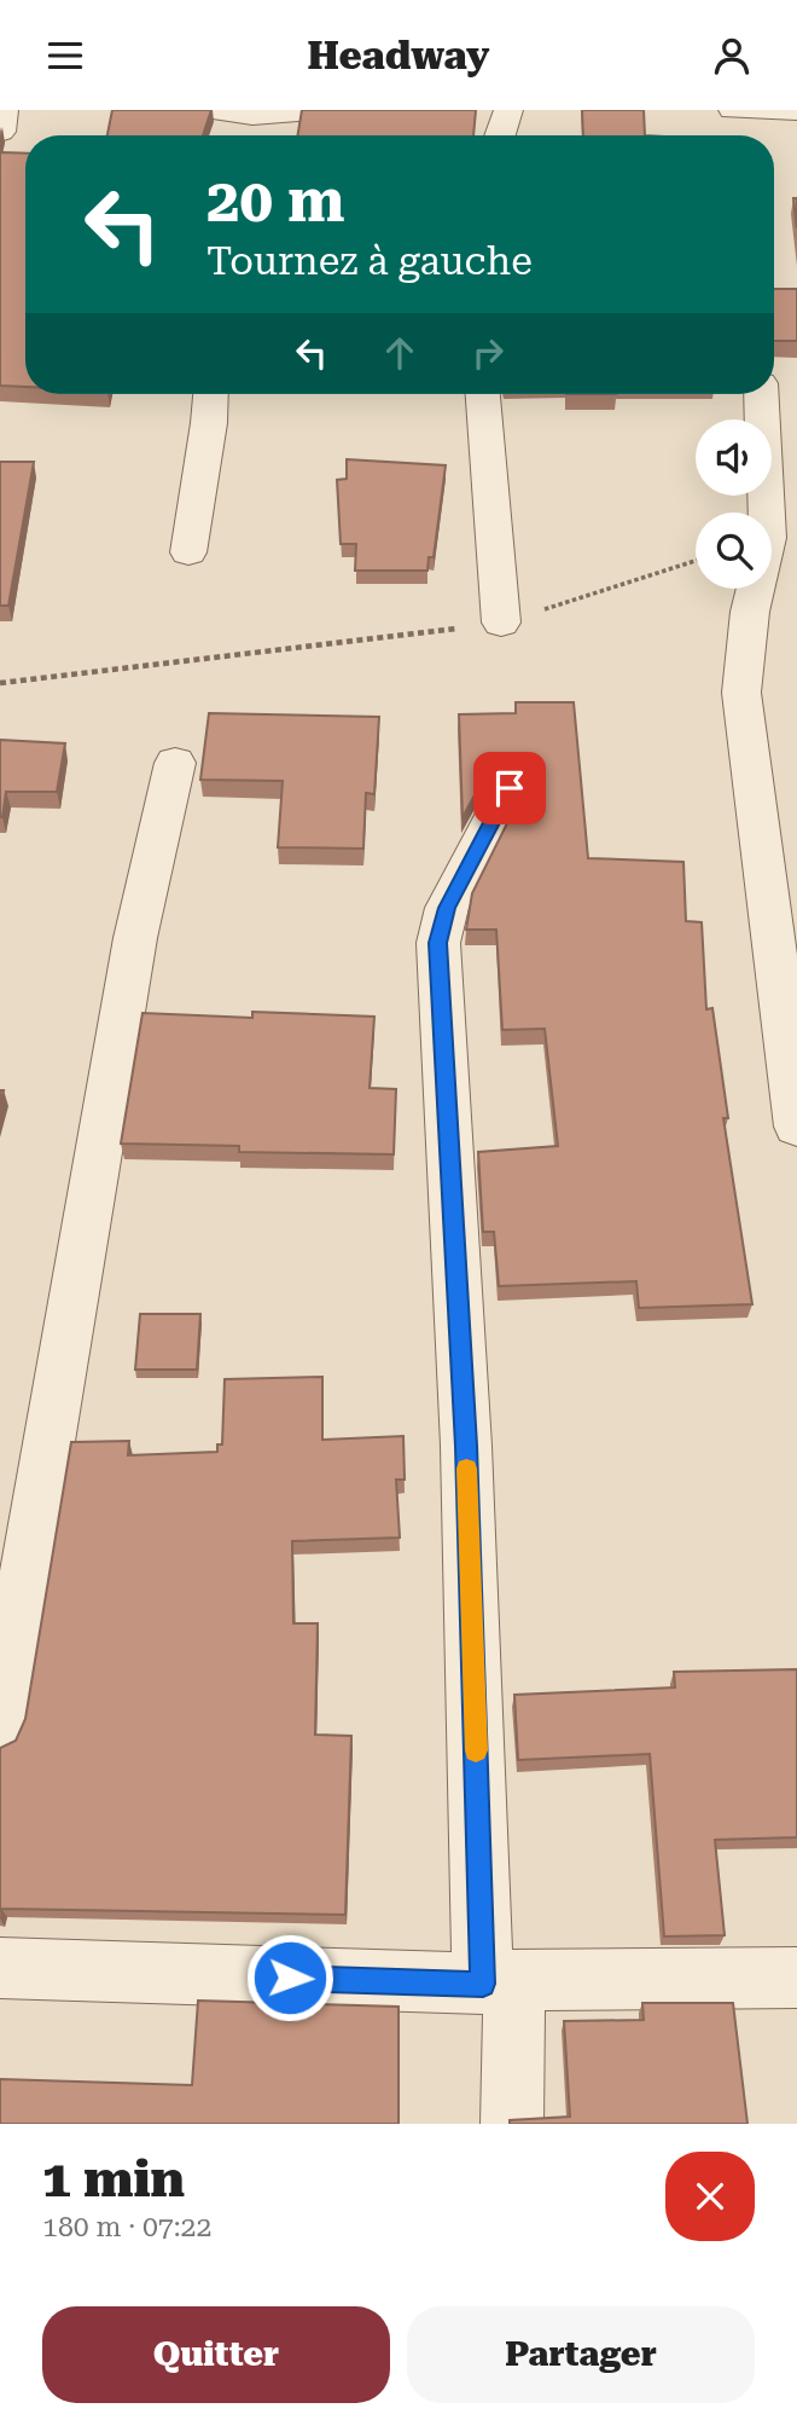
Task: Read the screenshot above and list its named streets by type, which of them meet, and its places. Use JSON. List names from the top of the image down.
{
  "page": {
    "header": "Headway",
    "turn": ["20 m", "Tournez à gauche"],
    "heading": ["1 min", "180 m · 07:22"],
    "buttons": ["Quitter", "Partager"]
  }
}
